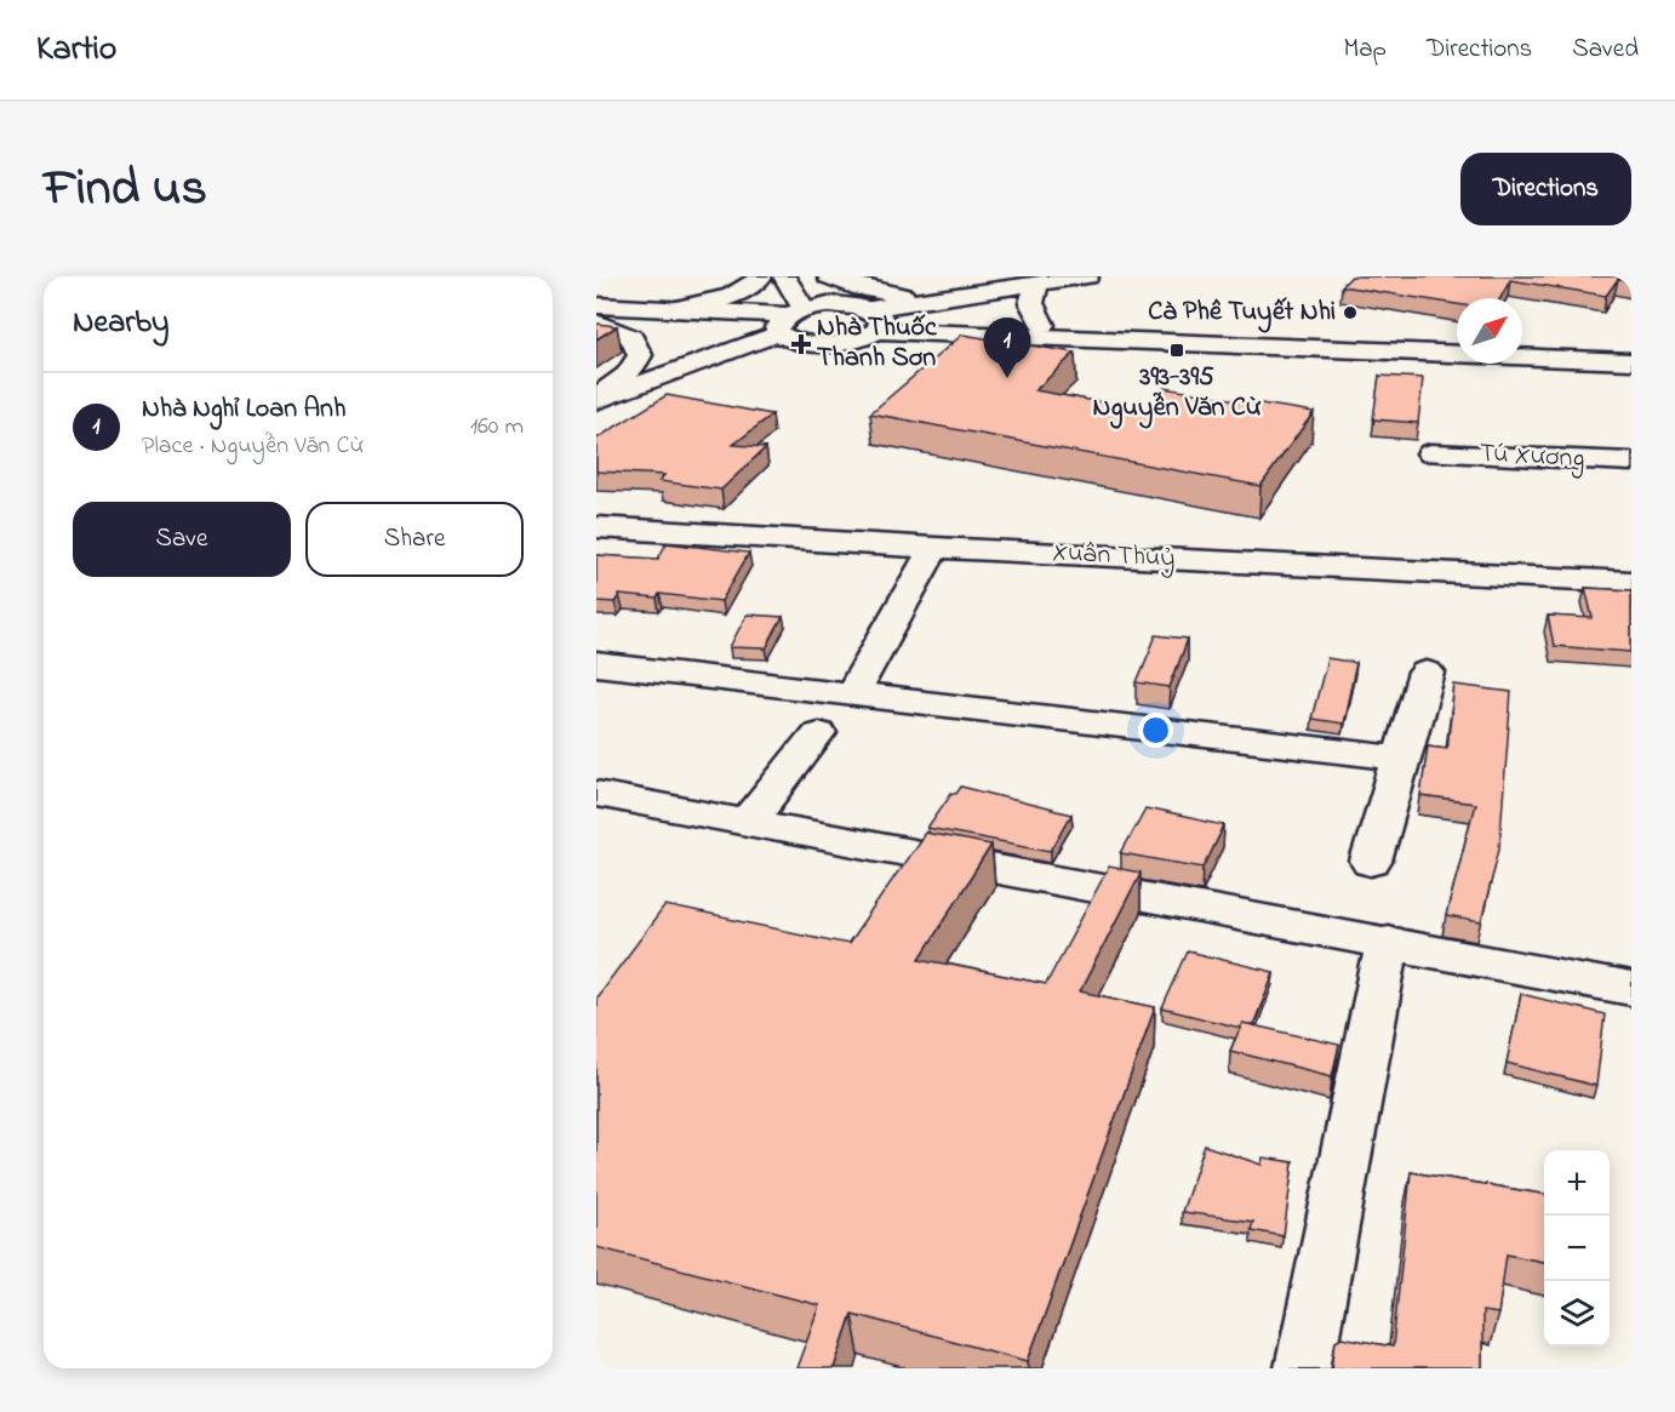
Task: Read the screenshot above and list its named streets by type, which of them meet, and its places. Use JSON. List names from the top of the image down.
{
  "streets": {
    "street": ["Tú Xương", "Xuân Thuỷ"]
  },
  "places": {
    "other": ["Cà Phê Tuyết Nhi"],
    "health": ["Nhà Thuốc Thanh Sơn"],
    "transit": ["393-395 Nguyễn Văn Cừ"]
  },
  "north": "top right",
  "page": {
    "header": "Kartio",
    "nav": ["Map", "Directions", "Saved"],
    "title": "Find us",
    "buttons": [
      "Directions",
      ["Save", "Share"]
    ],
    "heading": "Nearby",
    "pins": "1",
    "list": [
      {
        "mark": "1",
        "name": "Nhà Nghỉ Loan Anh",
        "note": "Place · Nguyễn Văn Cừ",
        "value": "160 m"
      }
    ],
    "map_buttons": ["+", "−"]
  }
}
